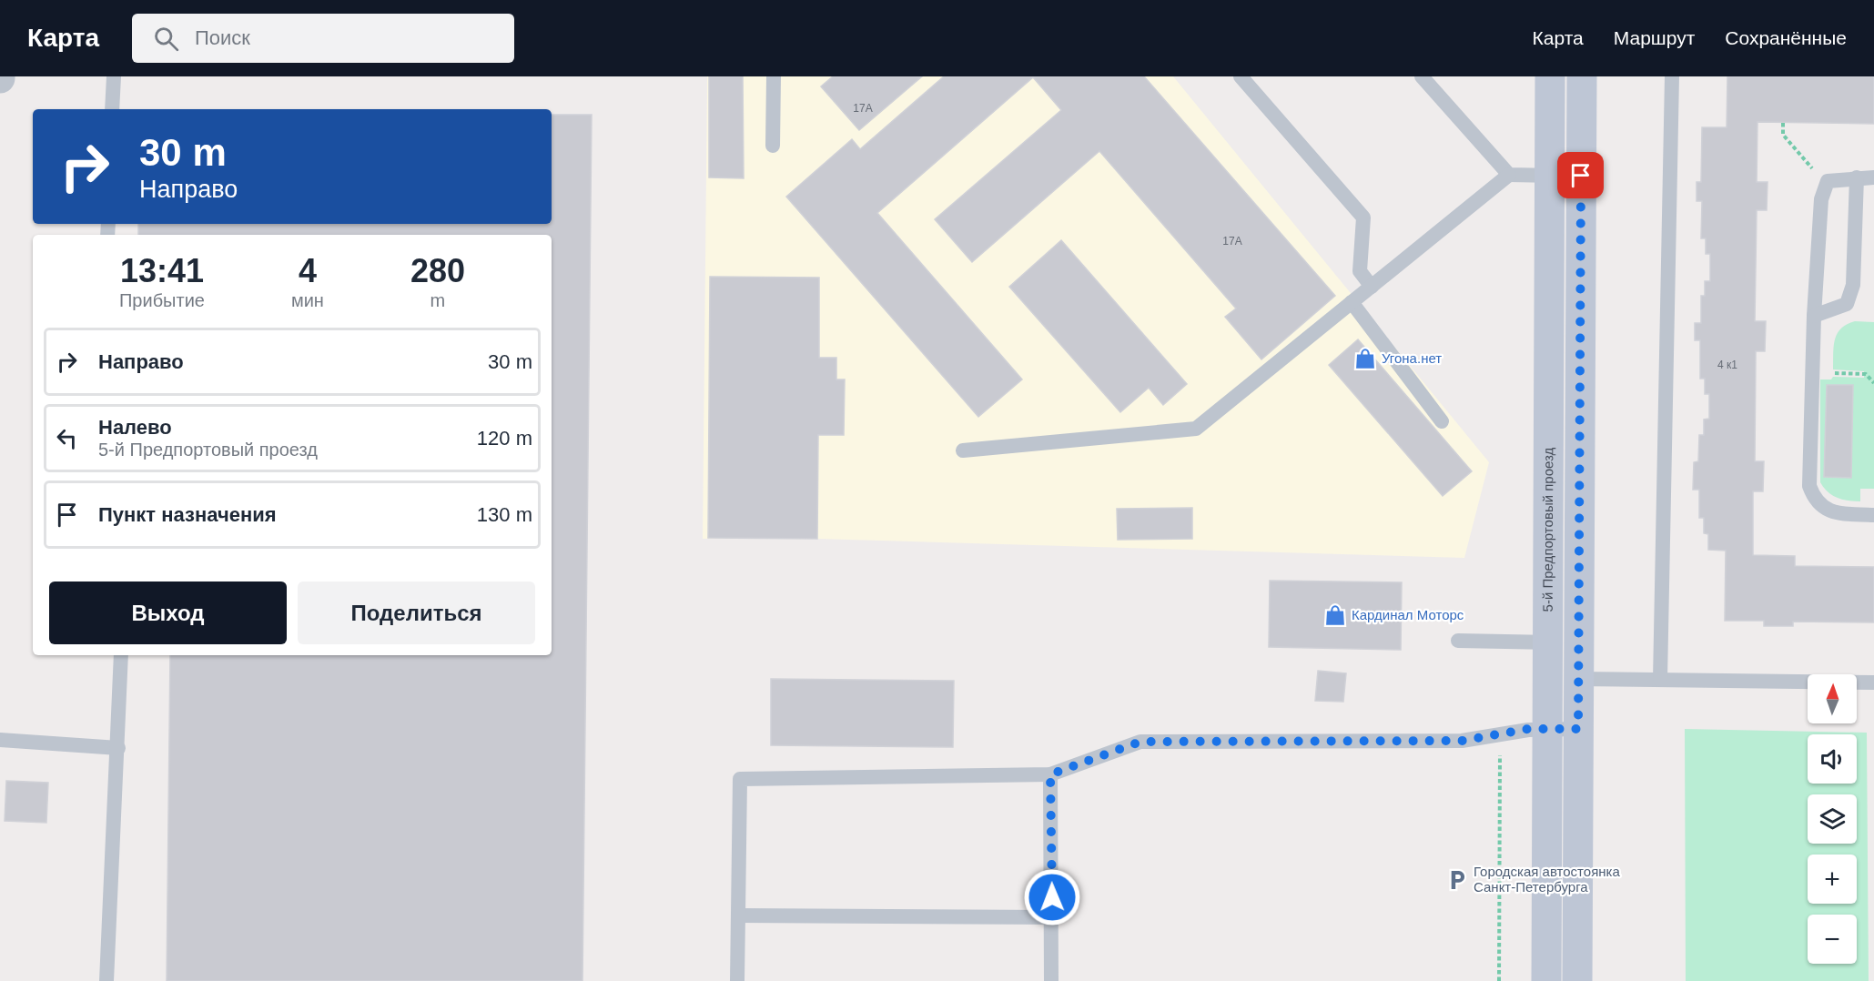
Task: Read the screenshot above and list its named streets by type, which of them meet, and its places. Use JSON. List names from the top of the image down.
{
  "streets": {
    "street": ["5-й Предпортовый проезд"]
  },
  "places": {
    "shop": ["Угона.нет", "Кардинал Моторс"],
    "parking": ["Городская автостоянка Санкт-Петербурга"]
  },
  "house_numbers": ["17А", "17А", "4 к1"],
  "north": "top",
  "page": {
    "header": "Карта",
    "search": "Поиск",
    "nav": ["Карта", "Маршрут", "Сохранённые"],
    "turn": ["30 m", "Направо"],
    "eta": [
      "13:41",
      "Прибытие",
      "4",
      "мин",
      "280",
      "m"
    ],
    "list": [
      {
        "name": "Направо",
        "value": "30 m"
      },
      {
        "name": "Налево",
        "note": "5-й Предпортовый проезд",
        "value": "120 m"
      },
      {
        "name": "Пункт назначения",
        "value": "130 m"
      }
    ],
    "buttons": ["Выход", "Поделиться"],
    "map_buttons": ["+", "−"]
  }
}
